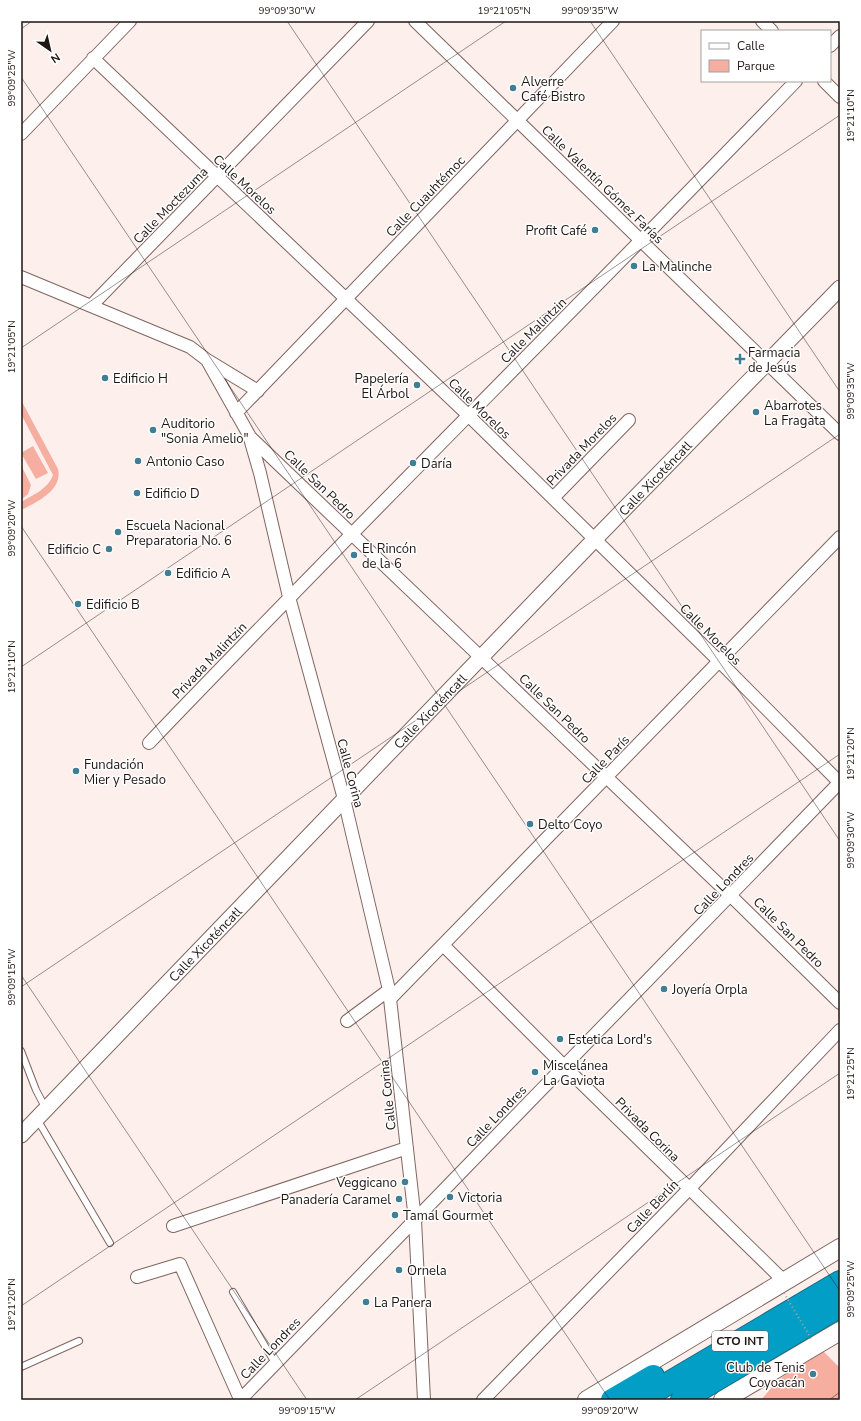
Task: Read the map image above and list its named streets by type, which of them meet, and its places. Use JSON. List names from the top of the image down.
{
  "streets": {
    "highway": ["CTO INT"],
    "street": [
      "Calle Morelos",
      "Calle Valentín Gómez Farías",
      "Calle Cuauhtémoc",
      "Calle Moctezuma",
      "Calle Malintzin",
      "Privada Morelos",
      "Calle Xicoténcatl",
      "Calle San Pedro",
      "Privada Malintzin",
      "Calle París",
      "Calle Corina",
      "Calle Londres",
      "Privada Corina",
      "Calle Berlín"
    ]
  },
  "crossings": [
    ["Calle Morelos", "Calle Cuauhtémoc"],
    ["Calle Morelos", "Calle Moctezuma"],
    ["Calle Morelos", "Calle Malintzin"],
    ["Calle Morelos", "Privada Morelos"],
    ["Calle Morelos", "Calle Xicoténcatl"],
    ["Calle Morelos", "Calle París"],
    ["Calle Morelos", "Calle Londres"],
    ["Calle Valentín Gómez Farías", "Calle Cuauhtémoc"],
    ["Calle Valentín Gómez Farías", "Calle Malintzin"],
    ["Calle Valentín Gómez Farías", "Calle Xicoténcatl"],
    ["Calle Cuauhtémoc", "Calle Corina"],
    ["Calle Malintzin", "Calle San Pedro"],
    ["Calle Malintzin", "Privada Malintzin"],
    ["Calle Malintzin", "Calle Corina"],
    ["Calle Xicoténcatl", "Calle San Pedro"],
    ["Calle Xicoténcatl", "Calle Corina"],
    ["Calle San Pedro", "Calle París"],
    ["Calle San Pedro", "Calle Corina"],
    ["Calle San Pedro", "Calle Londres"],
    ["Privada Malintzin", "Calle Corina"],
    ["Calle París", "Calle Corina"],
    ["Calle París", "Privada Corina"],
    ["Calle Corina", "Calle Londres"],
    ["Calle Londres", "Privada Corina"],
    ["Privada Corina", "Calle Berlín"],
    ["Privada Corina", "CTO INT"]
  ],
  "places": {
    "other": [
      "Alverre Café Bistro",
      "Profit Café",
      "La Malinche",
      "Edificio H",
      "Papelería El Árbol",
      "Abarrotes La Fragata",
      "Auditorio \"Sonia Amelio\"",
      "Antonio Caso",
      "Daría",
      "Edificio D",
      "Escuela Nacional Preparatoria No. 6",
      "Edificio C",
      "El Rincón de la 6",
      "Edificio A",
      "Edificio B",
      "Fundación Mier y Pesado",
      "Delto Coyo",
      "Joyería Orpla",
      "Estetica Lord's",
      "Miscelánea La Gaviota",
      "Veggicano",
      "Victoria",
      "Panadería Caramel",
      "Tamal Gourmet",
      "Ornela",
      "La Panera",
      "Club de Tenis Coyoacán"
    ],
    "health": ["Farmacia de Jesús"]
  },
  "legend": ["Calle", "Parque"],
  "north": "bottom right",
  "coordinates": [
    "99°09'30\"W",
    "19°21'05\"N",
    "99°09'35\"W",
    "99°09'25\"W",
    "19°21'10\"N",
    "99°09'20\"W",
    "19°21'20\"N",
    "99°09'15\"W",
    "19°21'25\"N"
  ]
}
